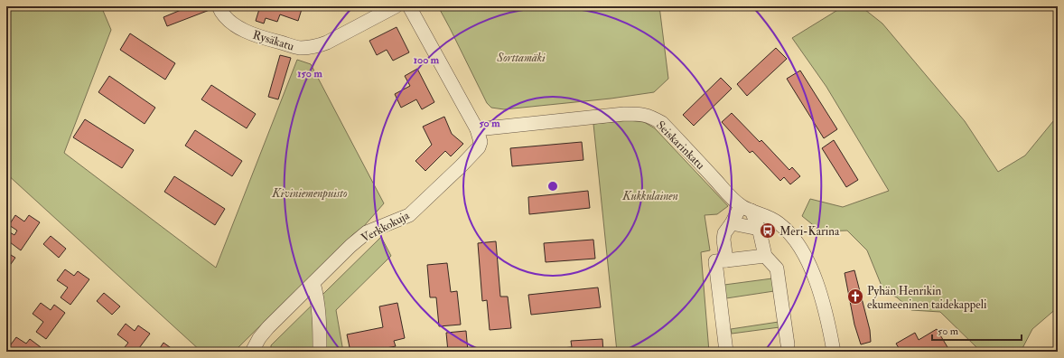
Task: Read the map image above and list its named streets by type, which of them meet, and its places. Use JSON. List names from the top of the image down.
{
  "streets": {
    "street": ["Rysäkatu", "Seiskarinkatu", "Verkkokuja"]
  },
  "crossings": [
    ["Seiskarinkatu", "Verkkokuja"]
  ],
  "parks": ["Sorttamäki", "Kiviniemenpuisto", "Kukkulainen"],
  "places": {
    "bus stop": ["Meri-Karina"],
    "church": ["Pyhän Henrikin ekumeeninen taidekappeli"]
  },
  "scale_bar": "50 m",
  "rings": ["100 m", "150 m", "50 m"]
}
